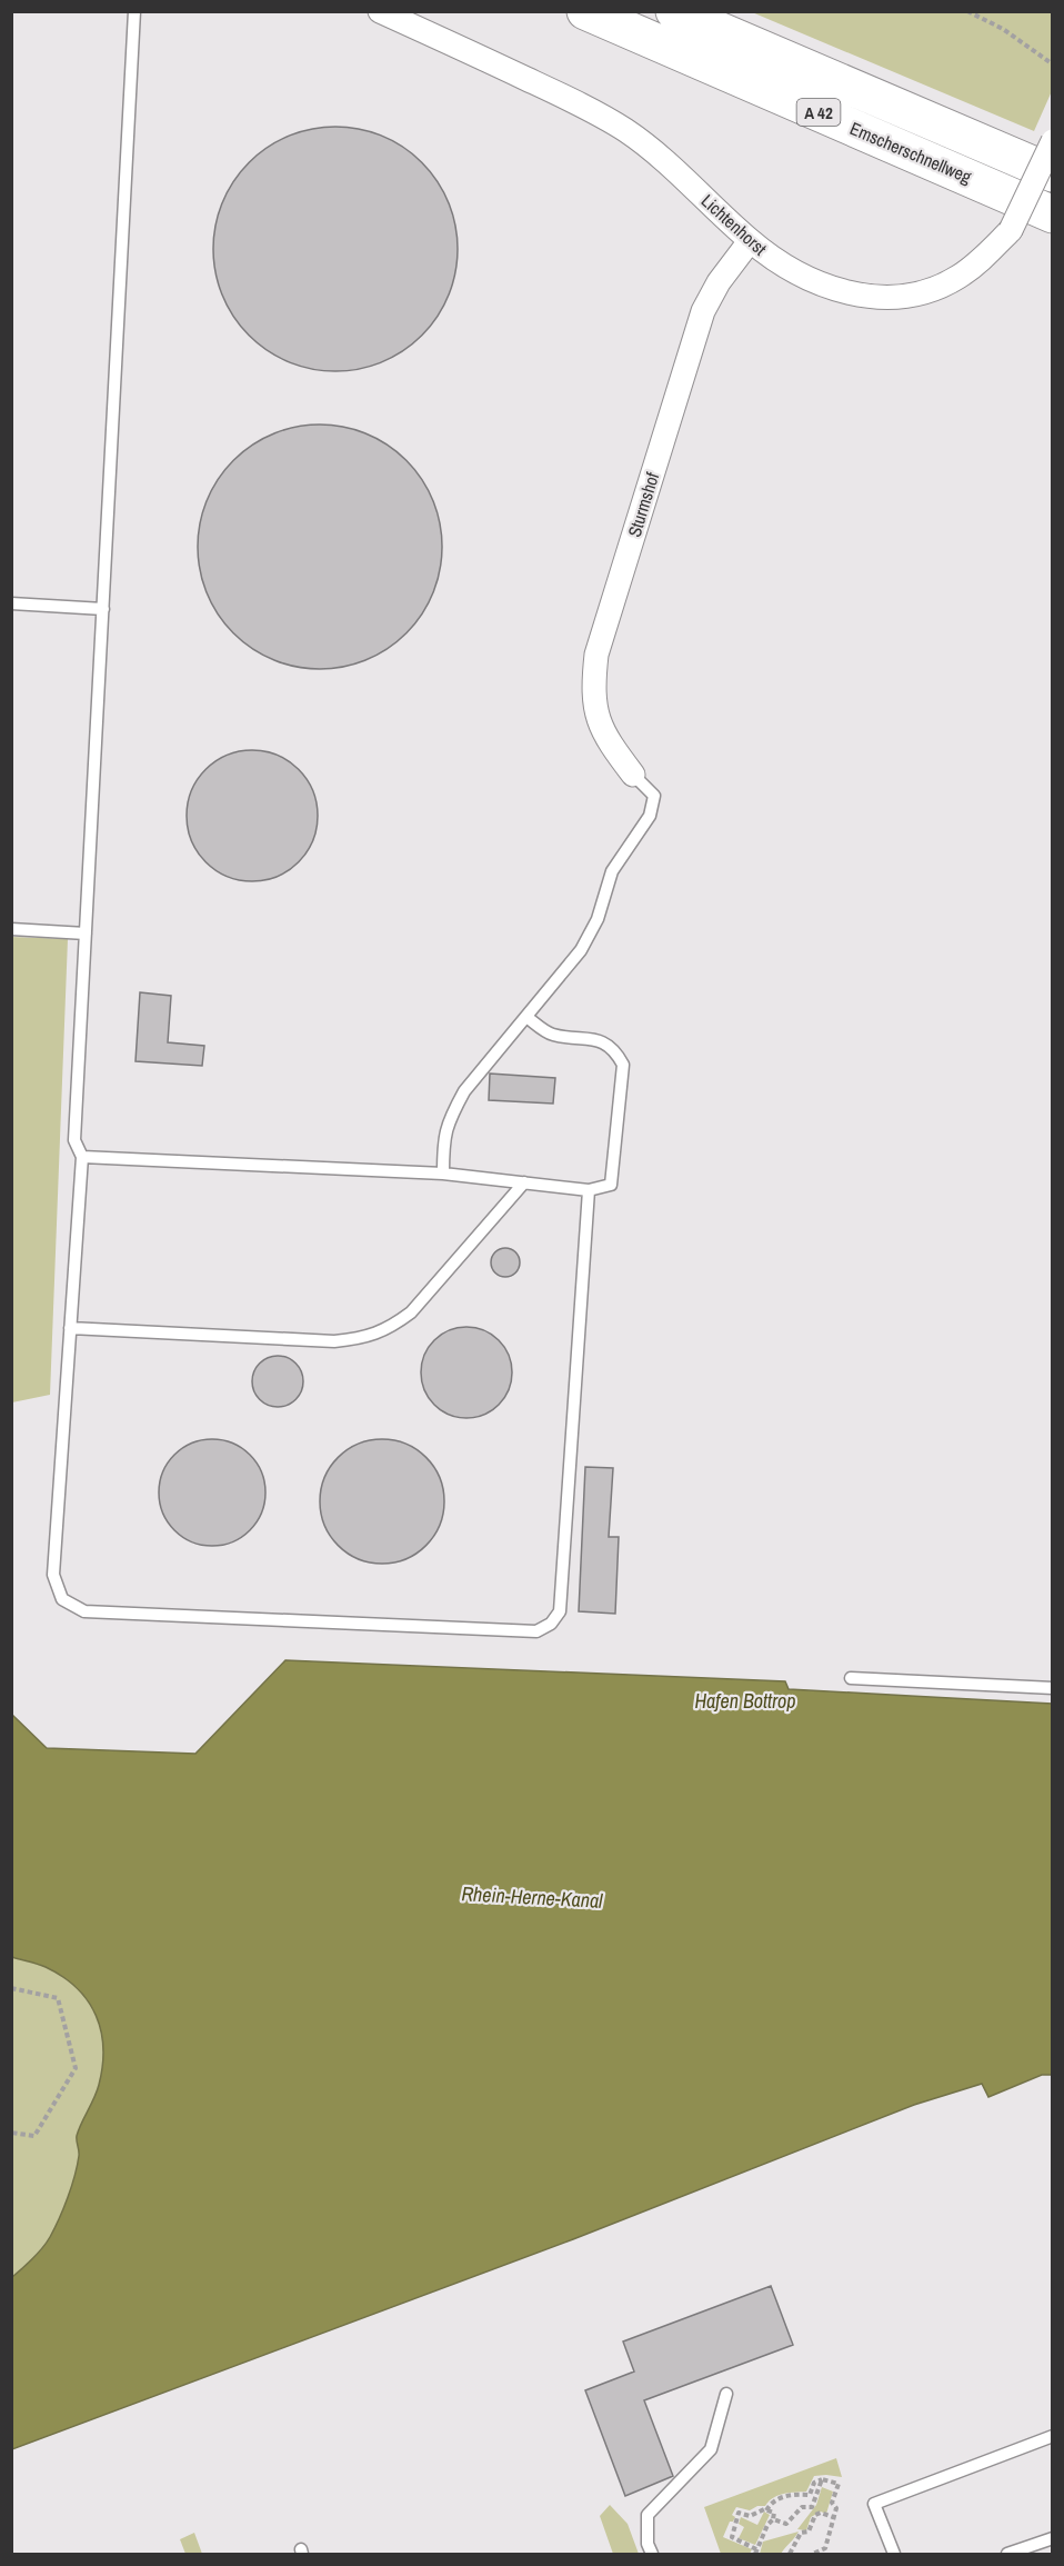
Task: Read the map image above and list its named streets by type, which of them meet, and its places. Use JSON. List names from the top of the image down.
{
  "streets": {
    "highway": ["A 42", "Emscherschnellweg"],
    "street": ["Lichtenhorst", "Sturmshof"]
  },
  "crossings": [
    ["Lichtenhorst", "Sturmshof"]
  ],
  "water": ["Hafen Bottrop", "Rhein-Herne-Kanal"]
}
